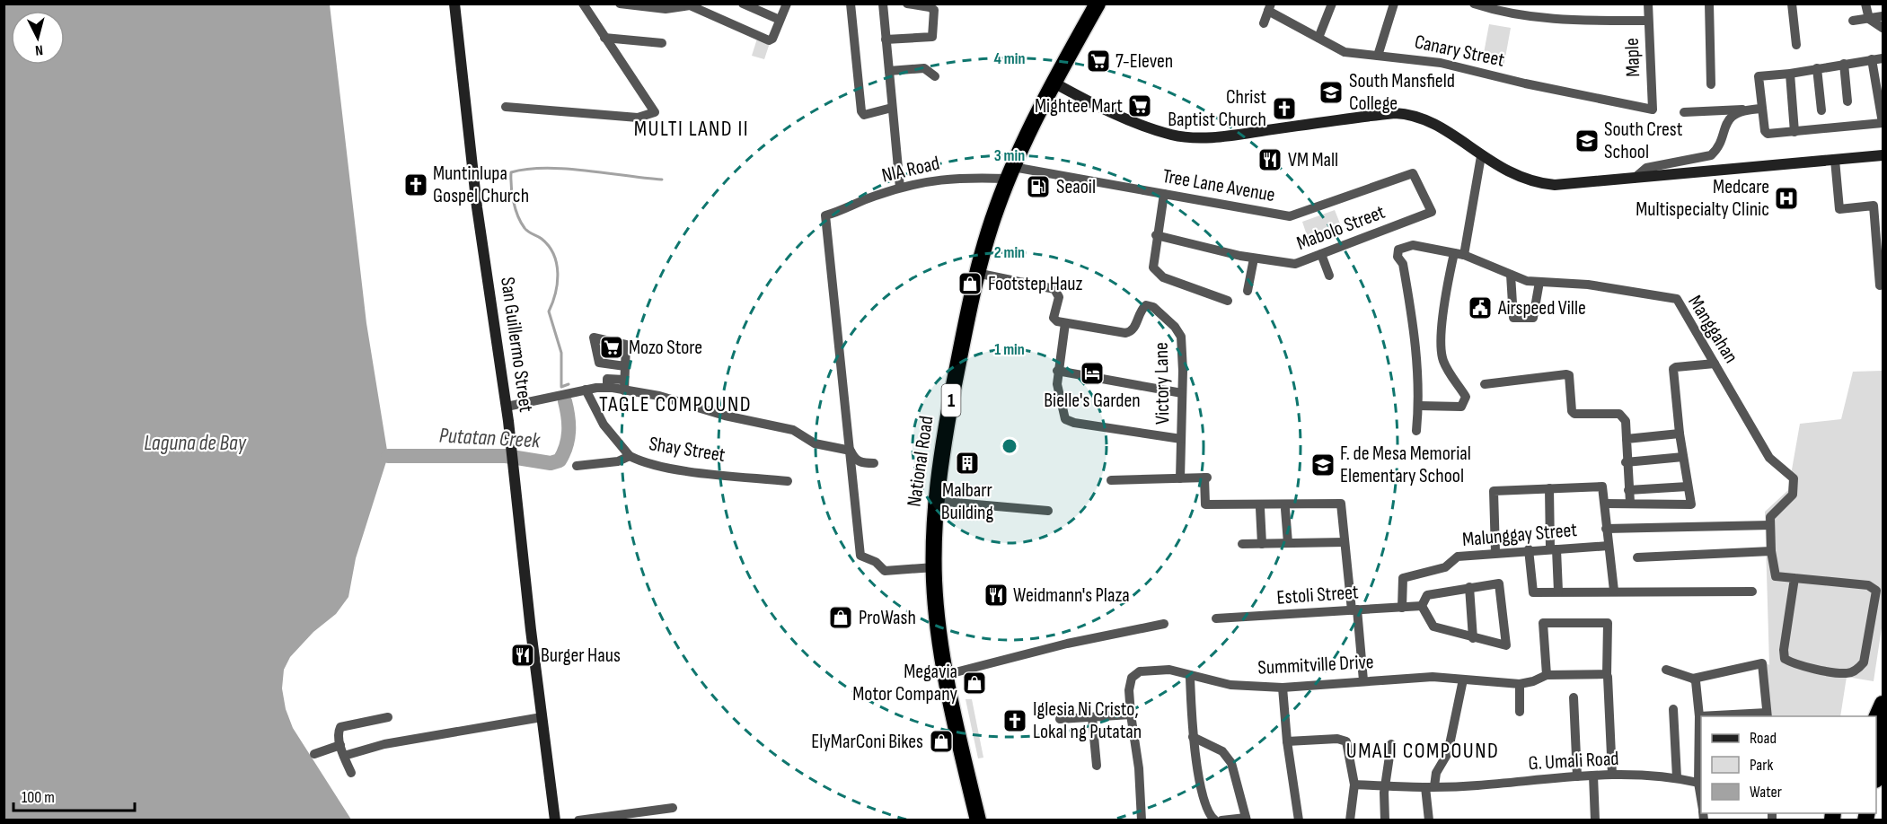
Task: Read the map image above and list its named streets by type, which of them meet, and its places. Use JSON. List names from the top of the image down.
{
  "streets": {
    "highway": ["1", "National Road"],
    "street": [
      "Canary Street",
      "Maple",
      "NIA Road",
      "Tree Lane Avenue",
      "Mabolo Street",
      "Manggahan",
      "San Guillermo Street",
      "Victory Lane",
      "Shay Street",
      "Malunggay Street",
      "Estoli Street",
      "Summitville Drive",
      "G. Umali Road"
    ]
  },
  "crossings": [
    ["Canary Street", "Maple"],
    ["NIA Road", "Tree Lane Avenue"],
    ["NIA Road", "National Road"],
    ["Tree Lane Avenue", "Mabolo Street"],
    ["Tree Lane Avenue", "National Road"],
    ["Malunggay Street", "Estoli Street"]
  ],
  "districts": ["MULTI LAND II", "TAGLE COMPOUND", "UMALI COMPOUND"],
  "water": ["Putatan Creek", "Laguna de Bay"],
  "places": {
    "supermarket": ["7-Eleven", "Mightee Mart", "Mozo Store"],
    "school or university": ["South Mansfield College", "South Crest School", "F. de Mesa Memorial Elementary School"],
    "church": ["Christ Baptist Church", "Muntinlupa Gospel Church", "Iglesia Ni Cristo, Lokal ng Putatan"],
    "restaurant": ["VM Mall", "Weidmann's Plaza", "Burger Haus"],
    "fuel station": ["Seaoil"],
    "hospital": ["Medcare Multispecialty Clinic"],
    "shop": [
      "Footstep Hauz",
      "ProWash",
      "Megavia Motor Company",
      "ElyMarConi Bikes"
    ],
    "public building": ["Airspeed Ville"],
    "hotel": ["Bielle's Garden"],
    "building": ["Malbarr Building"]
  },
  "legend": ["Road", "Park", "Water"],
  "scale_bar": "100 m",
  "north": "bottom",
  "rings": [
    "4 min",
    "3 min",
    "2 min",
    "1 min"
  ]
}
